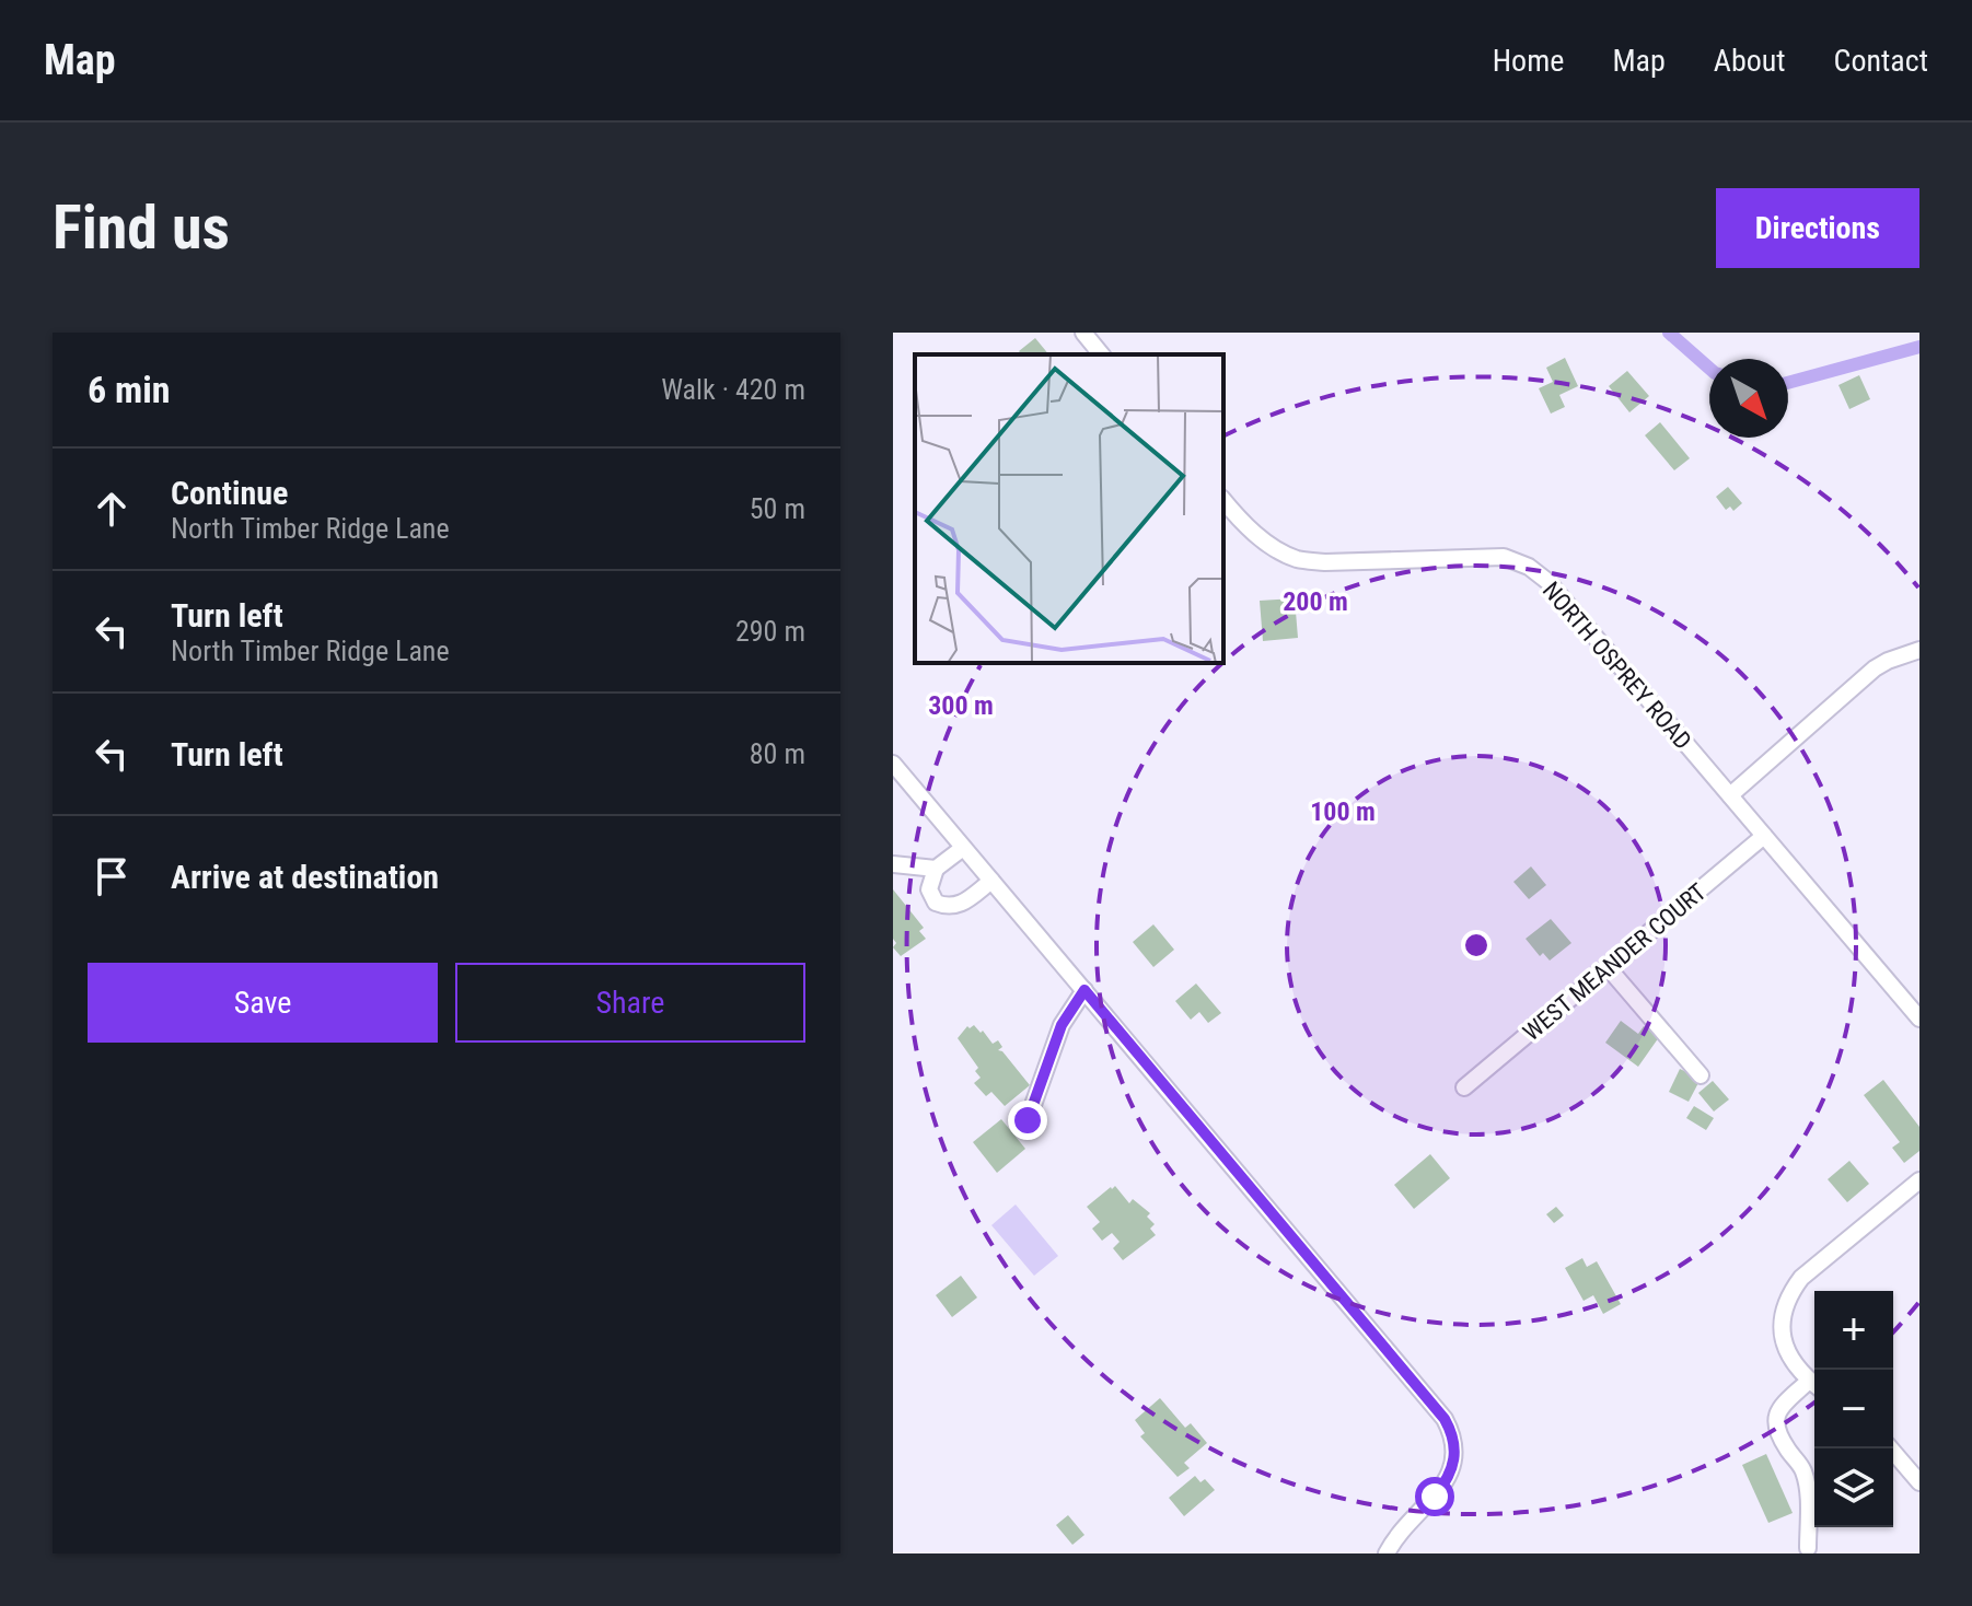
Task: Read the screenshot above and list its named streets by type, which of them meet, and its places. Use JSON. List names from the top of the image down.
{
  "streets": {
    "street": ["NORTH OSPREY ROAD", "WEST MEANDER COURT"]
  },
  "crossings": [
    ["NORTH OSPREY ROAD", "WEST MEANDER COURT"]
  ],
  "north": "bottom right",
  "page": {
    "header": "Map",
    "nav": [
      "Home",
      "Map",
      "About",
      "Contact"
    ],
    "buttons": [
      "Directions",
      ["Save", "Share"]
    ],
    "title": "Find us",
    "heading": ["6 min", "Walk · 420 m"],
    "list": [
      ["Continue", "North Timber Ridge Lane", "50 m"],
      ["Turn left", "North Timber Ridge Lane", "290 m"],
      ["Turn left", "80 m"],
      "Arrive at destination"
    ],
    "map_buttons": ["+", "−"]
  },
  "rings": ["200 m", "300 m", "100 m"]
}
